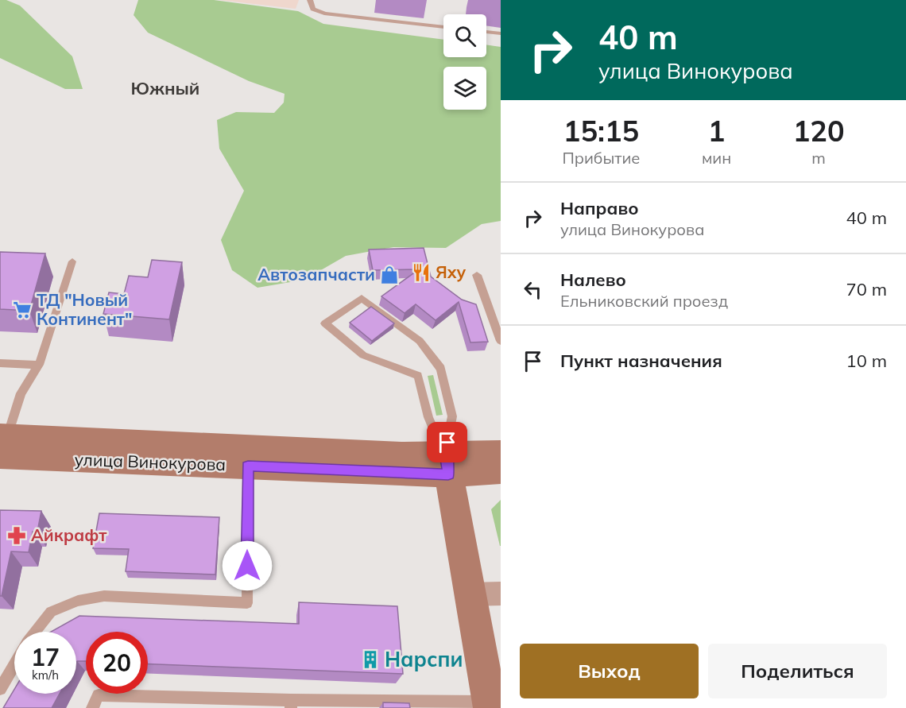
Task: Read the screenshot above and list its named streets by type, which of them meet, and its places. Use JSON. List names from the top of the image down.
{
  "streets": {
    "main road": ["улица Винокурова"]
  },
  "districts": ["Южный"],
  "places": {
    "restaurant": ["Яху"],
    "shop": ["Автозапчасти"],
    "supermarket": ["ТД \"Новый Континент\""],
    "pharmacy": ["Айкрафт"],
    "building": ["Нарспи"]
  },
  "page": {
    "turn": ["40 m", "улица Винокурова"],
    "eta": [
      "15:15",
      "Прибытие",
      "1",
      "мин",
      "120",
      "m"
    ],
    "list": [
      {
        "name": "Направо",
        "note": "улица Винокурова",
        "value": "40 m"
      },
      {
        "name": "Налево",
        "note": "Ельниковский проезд",
        "value": "70 m"
      },
      {
        "name": "Пункт назначения",
        "value": "10 m"
      }
    ],
    "speed": "17 km/h",
    "limit": "20",
    "buttons": ["Выход", "Поделиться"]
  }
}
